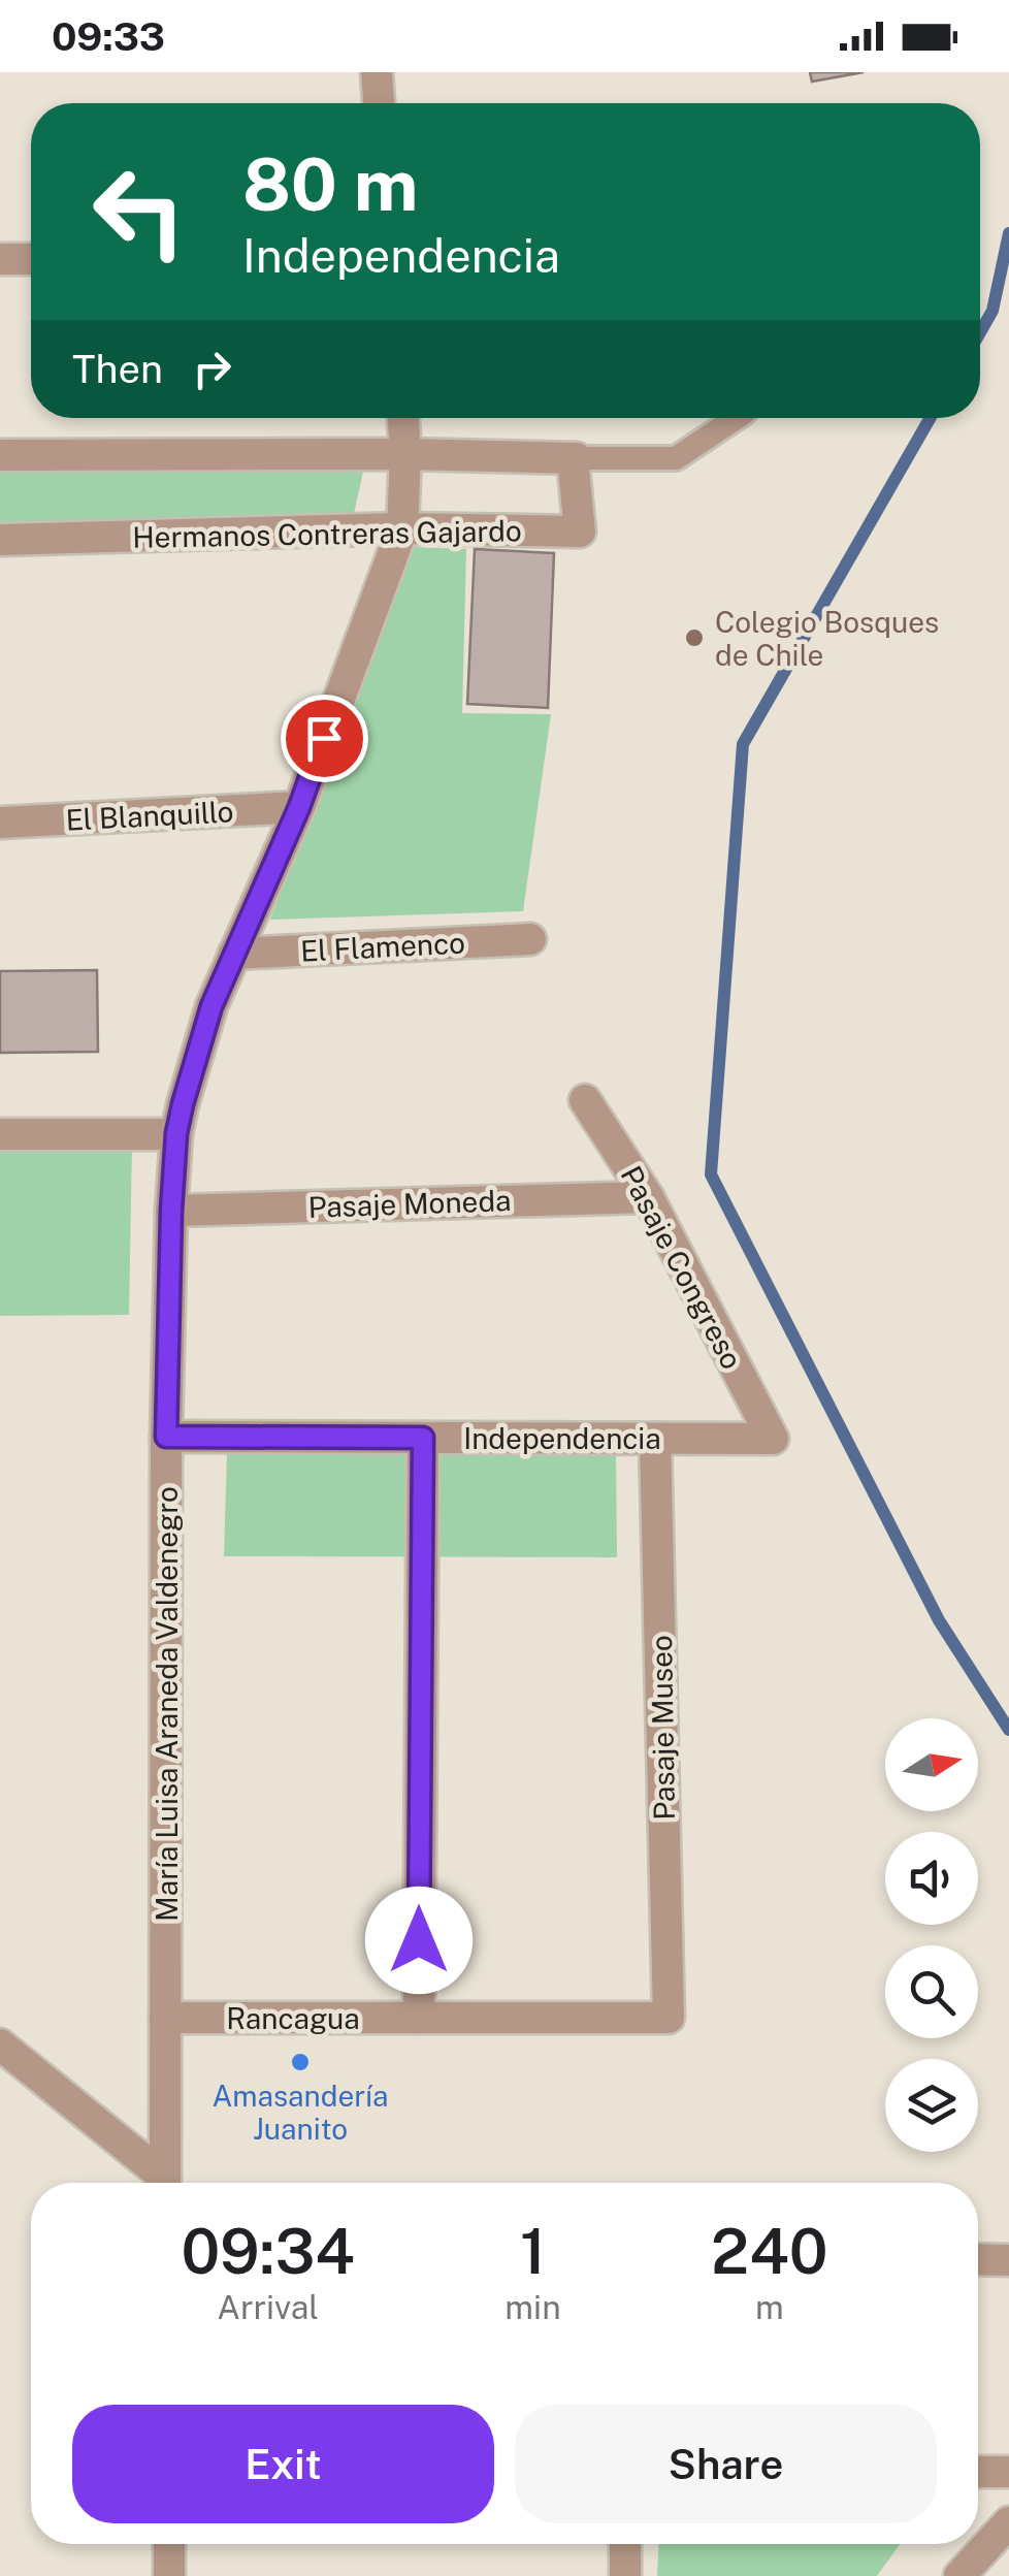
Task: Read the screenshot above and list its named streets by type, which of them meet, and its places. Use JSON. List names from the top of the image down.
{
  "streets": {
    "street": [
      "Hermanos Contreras Gajardo",
      "El Blanquillo",
      "El Flamenco",
      "Pasaje Moneda",
      "Pasaje Congreso",
      "Independencia",
      "María Luisa Araneda Valdenegro",
      "Pasaje Museo",
      "Rancagua"
    ]
  },
  "crossings": [
    ["Hermanos Contreras Gajardo", "María Luisa Araneda Valdenegro"],
    ["El Blanquillo", "María Luisa Araneda Valdenegro"],
    ["El Flamenco", "María Luisa Araneda Valdenegro"],
    ["Pasaje Moneda", "Pasaje Congreso"],
    ["Pasaje Moneda", "María Luisa Araneda Valdenegro"],
    ["Pasaje Congreso", "Independencia"],
    ["Independencia", "María Luisa Araneda Valdenegro"],
    ["Independencia", "Pasaje Museo"],
    ["María Luisa Araneda Valdenegro", "Rancagua"],
    ["Pasaje Museo", "Rancagua"]
  ],
  "places": ["Colegio Bosques de Chile", "Amasandería Juanito"],
  "north": "right",
  "page": {
    "status": "09:33",
    "turn": ["80 m", "Independencia"],
    "then": "Then",
    "eta": [
      "09:34",
      "Arrival",
      "1",
      "min",
      "240",
      "m"
    ],
    "buttons": ["Exit", "Share"]
  }
}
